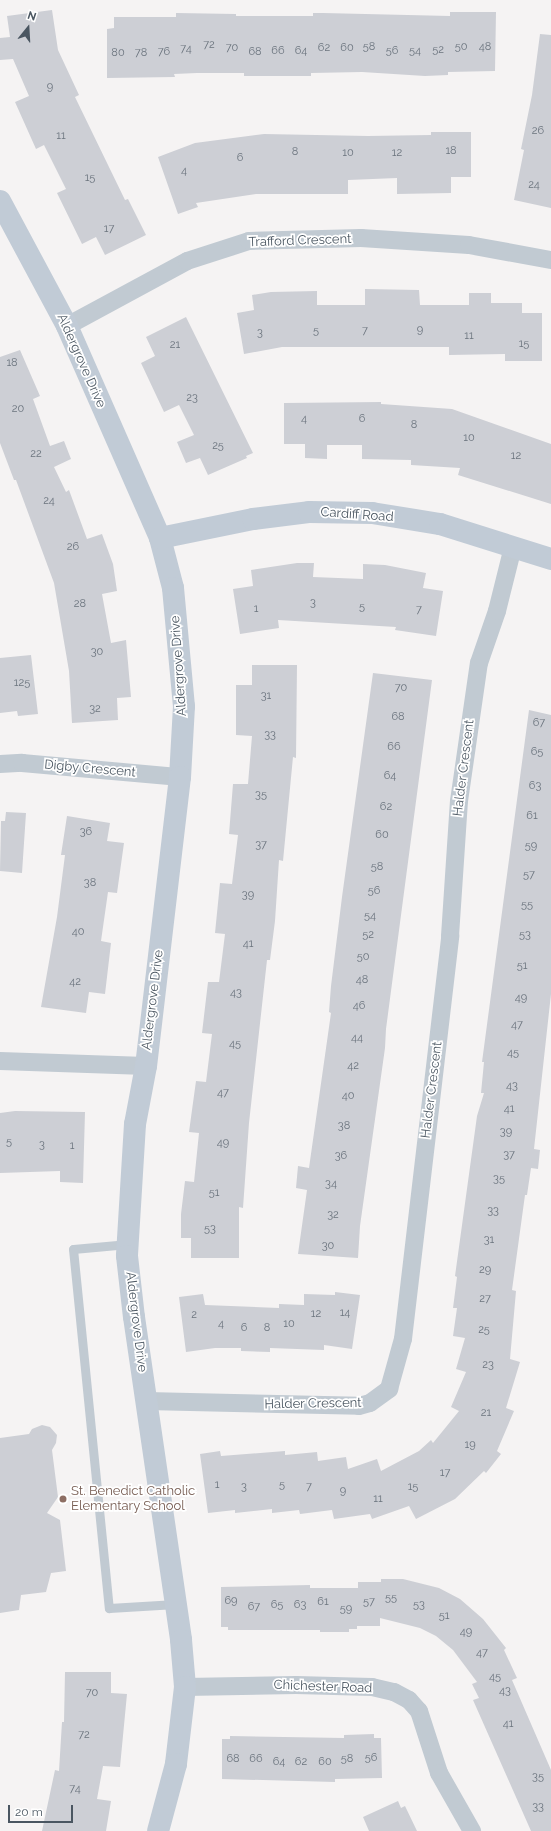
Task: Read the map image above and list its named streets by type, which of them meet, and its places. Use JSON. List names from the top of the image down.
{
  "streets": {
    "street": [
      "Trafford Crescent",
      "Aldergrove Drive",
      "Cardiff Road",
      "Halder Crescent",
      "Digby Crescent",
      "Chichester Road"
    ]
  },
  "crossings": [
    ["Trafford Crescent", "Aldergrove Drive"],
    ["Aldergrove Drive", "Cardiff Road"],
    ["Aldergrove Drive", "Halder Crescent"],
    ["Aldergrove Drive", "Digby Crescent"],
    ["Aldergrove Drive", "Chichester Road"],
    ["Cardiff Road", "Halder Crescent"]
  ],
  "places": ["St. Benedict Catholic Elementary School"],
  "house_numbers": [
    "72",
    "58",
    "50",
    "48",
    "70",
    "62",
    "60",
    "74",
    "52",
    "66",
    "64",
    "56",
    "54",
    "76",
    "68",
    "80",
    "78",
    "9",
    "26",
    "11",
    "18",
    "8",
    "10",
    "12",
    "6",
    "4",
    "15",
    "24",
    "17",
    "9",
    "5",
    "7",
    "3",
    "11",
    "15",
    "21",
    "18",
    "23",
    "20",
    "4",
    "6",
    "8",
    "10",
    "25",
    "22",
    "12",
    "24",
    "26",
    "3",
    "28",
    "5",
    "1",
    "7",
    "30",
    "125",
    "70",
    "31",
    "32",
    "68",
    "67",
    "33",
    "66",
    "65",
    "64",
    "63",
    "35",
    "62",
    "61",
    "36",
    "60",
    "37",
    "59",
    "58",
    "57",
    "38",
    "56",
    "39",
    "55",
    "54",
    "40",
    "52",
    "53",
    "41",
    "50",
    "51",
    "48",
    "42",
    "43",
    "49",
    "46",
    "47",
    "44",
    "45",
    "45",
    "42",
    "43",
    "47",
    "40",
    "41",
    "38",
    "39",
    "5",
    "49",
    "3",
    "1",
    "37",
    "36",
    "35",
    "34",
    "51",
    "33",
    "32",
    "53",
    "31",
    "30",
    "29",
    "27",
    "14",
    "12",
    "2",
    "4",
    "10",
    "6",
    "8",
    "25",
    "23",
    "21",
    "19",
    "17",
    "1",
    "5",
    "3",
    "7",
    "15",
    "9",
    "11",
    "55",
    "69",
    "61",
    "57",
    "65",
    "63",
    "53",
    "67",
    "59",
    "51",
    "49",
    "47",
    "45",
    "43",
    "70",
    "41",
    "72",
    "56",
    "68",
    "66",
    "58",
    "64",
    "62",
    "60",
    "35",
    "74",
    "33"
  ],
  "scale_bar": "20 m",
  "north": "top"
}
